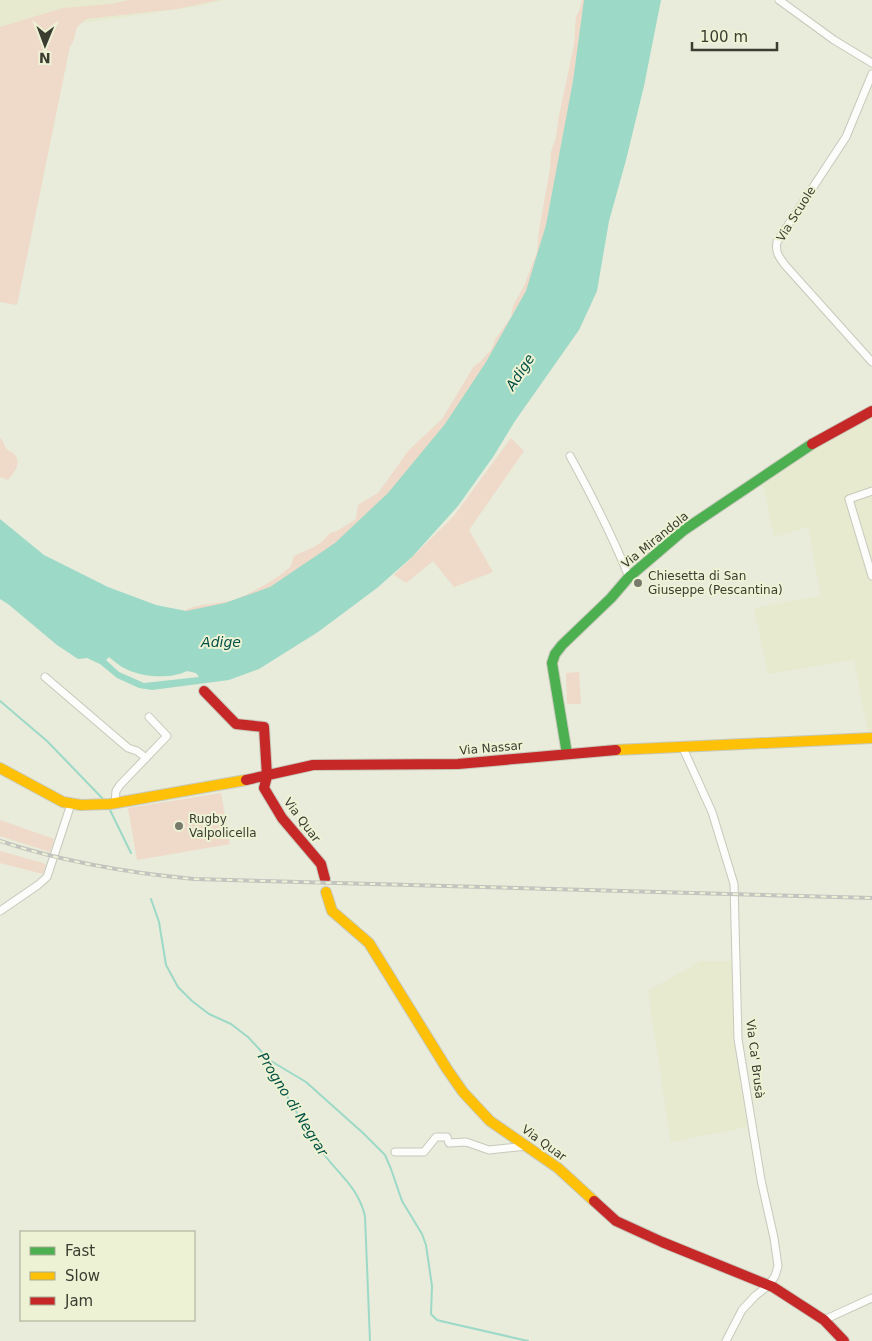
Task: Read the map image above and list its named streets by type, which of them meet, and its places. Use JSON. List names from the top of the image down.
{
  "streets": {
    "street": [
      "Via Scuole",
      "Via Mirandola",
      "Via Nassar",
      "Via Quar",
      "Via Ca' Brusà"
    ]
  },
  "crossings": [
    ["Via Mirandola", "Via Nassar"],
    ["Via Nassar", "Via Quar"],
    ["Via Nassar", "Via Ca' Brusà"],
    ["Via Quar", "Via Ca' Brusà"]
  ],
  "water": ["Adige", "Progno di Negrar"],
  "places": ["Chiesetta di San Giuseppe (Pescantina)", "Rugby Valpolicella"],
  "legend": ["Fast", "Slow", "Jam"],
  "scale_bar": "100 m",
  "north": "bottom"
}
